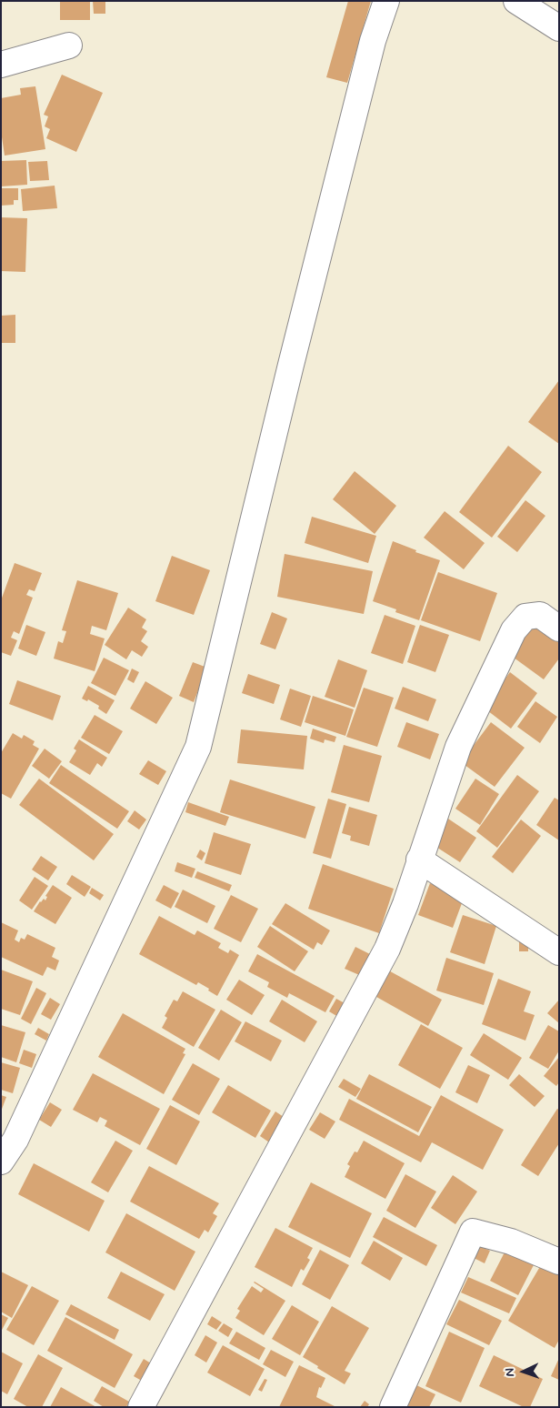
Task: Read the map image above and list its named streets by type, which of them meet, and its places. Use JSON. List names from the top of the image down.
{
  "north": "left"
}
